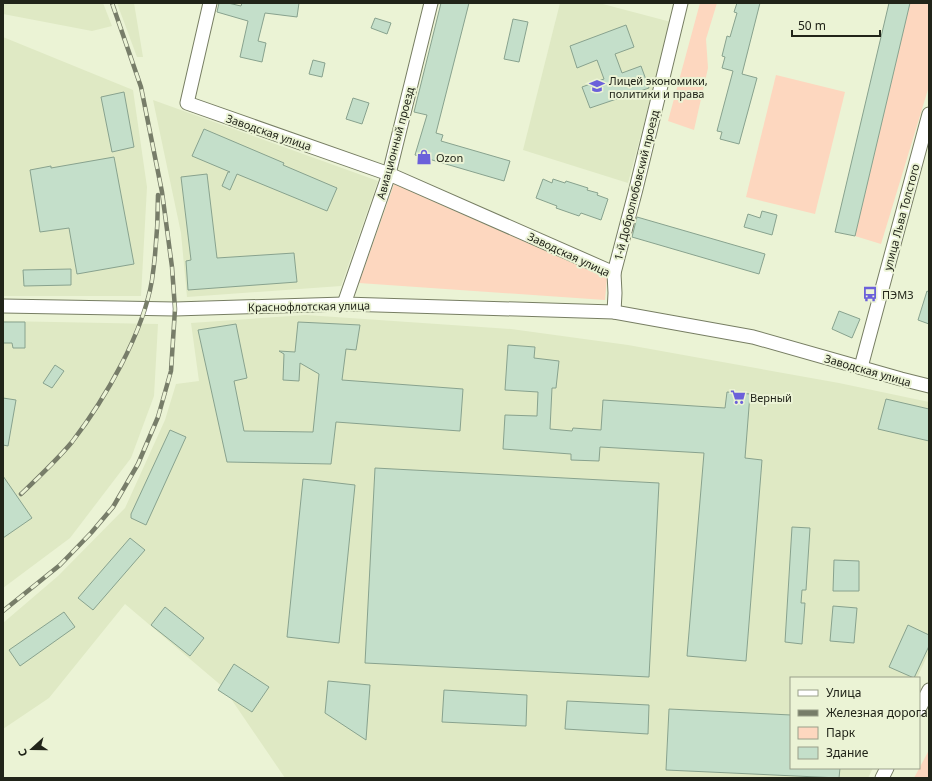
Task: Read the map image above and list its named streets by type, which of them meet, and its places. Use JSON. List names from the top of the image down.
{
  "streets": {
    "street": [
      "Заводская улица",
      "Авиационный проезд",
      "1-й Добролюбовский проезд",
      "улица Льва Толстого",
      "Краснофлотская улица"
    ]
  },
  "crossings": [
    ["Заводская улица", "Авиационный проезд"],
    ["Заводская улица", "1-й Добролюбовский проезд"],
    ["Заводская улица", "улица Льва Толстого"],
    ["Заводская улица", "Краснофлотская улица"],
    ["Авиационный проезд", "Краснофлотская улица"]
  ],
  "places": {
    "school or university": ["Лицей экономики, политики и права"],
    "shop": ["Ozon"],
    "bus stop": ["ПЭМЗ"],
    "supermarket": ["Верный"]
  },
  "legend": [
    "Улица",
    "Железная дорога",
    "Парк",
    "Здание"
  ],
  "scale_bar": "50 m",
  "north": "left"
}
